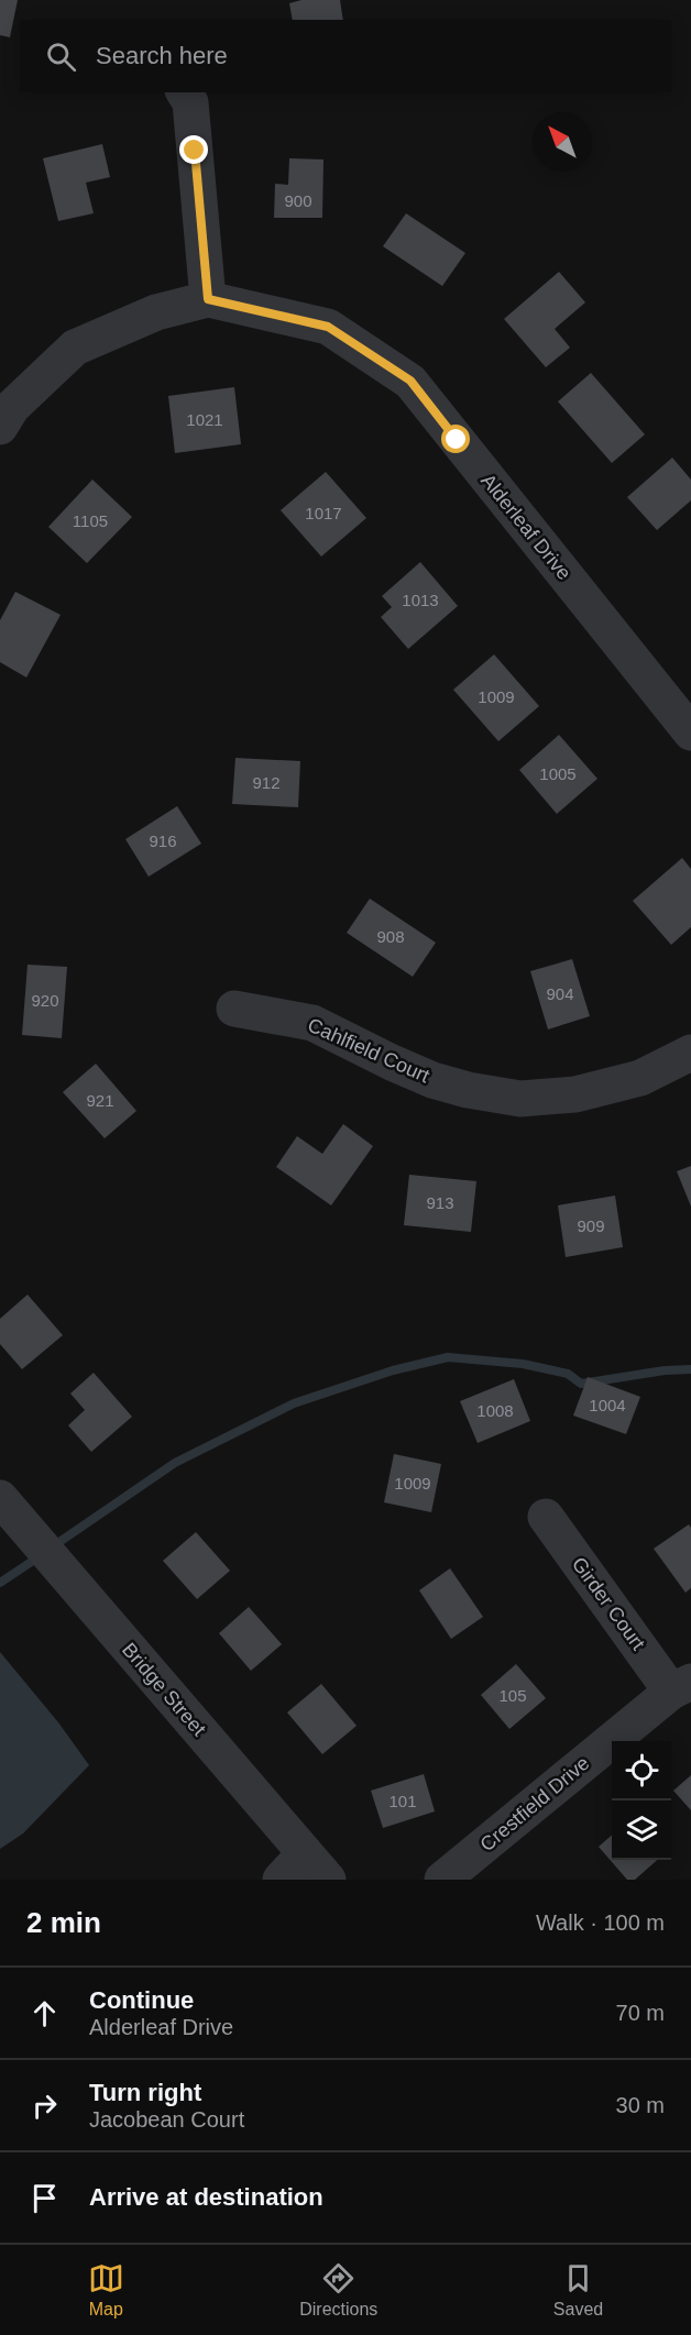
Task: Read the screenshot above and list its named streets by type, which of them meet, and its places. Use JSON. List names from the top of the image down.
{
  "streets": {
    "street": [
      "Alderleaf Drive",
      "Cahlfield Court",
      "Girder Court",
      "Bridge Street",
      "Crestfield Drive"
    ]
  },
  "crossings": [
    ["Girder Court", "Crestfield Drive"]
  ],
  "house_numbers": [
    "900",
    "1021",
    "1017",
    "1105",
    "1013",
    "1009",
    "1005",
    "912",
    "916",
    "908",
    "904",
    "920",
    "921",
    "913",
    "909",
    "1004",
    "1008",
    "1009",
    "105",
    "101"
  ],
  "north": "top left",
  "page": {
    "search": "Search here",
    "heading": ["2 min", "Walk · 100 m"],
    "list": [
      ["Continue", "Alderleaf Drive", "70 m"],
      ["Turn right", "Jacobean Court", "30 m"],
      "Arrive at destination"
    ],
    "nav": ["Map", "Directions", "Saved"]
  }
}
